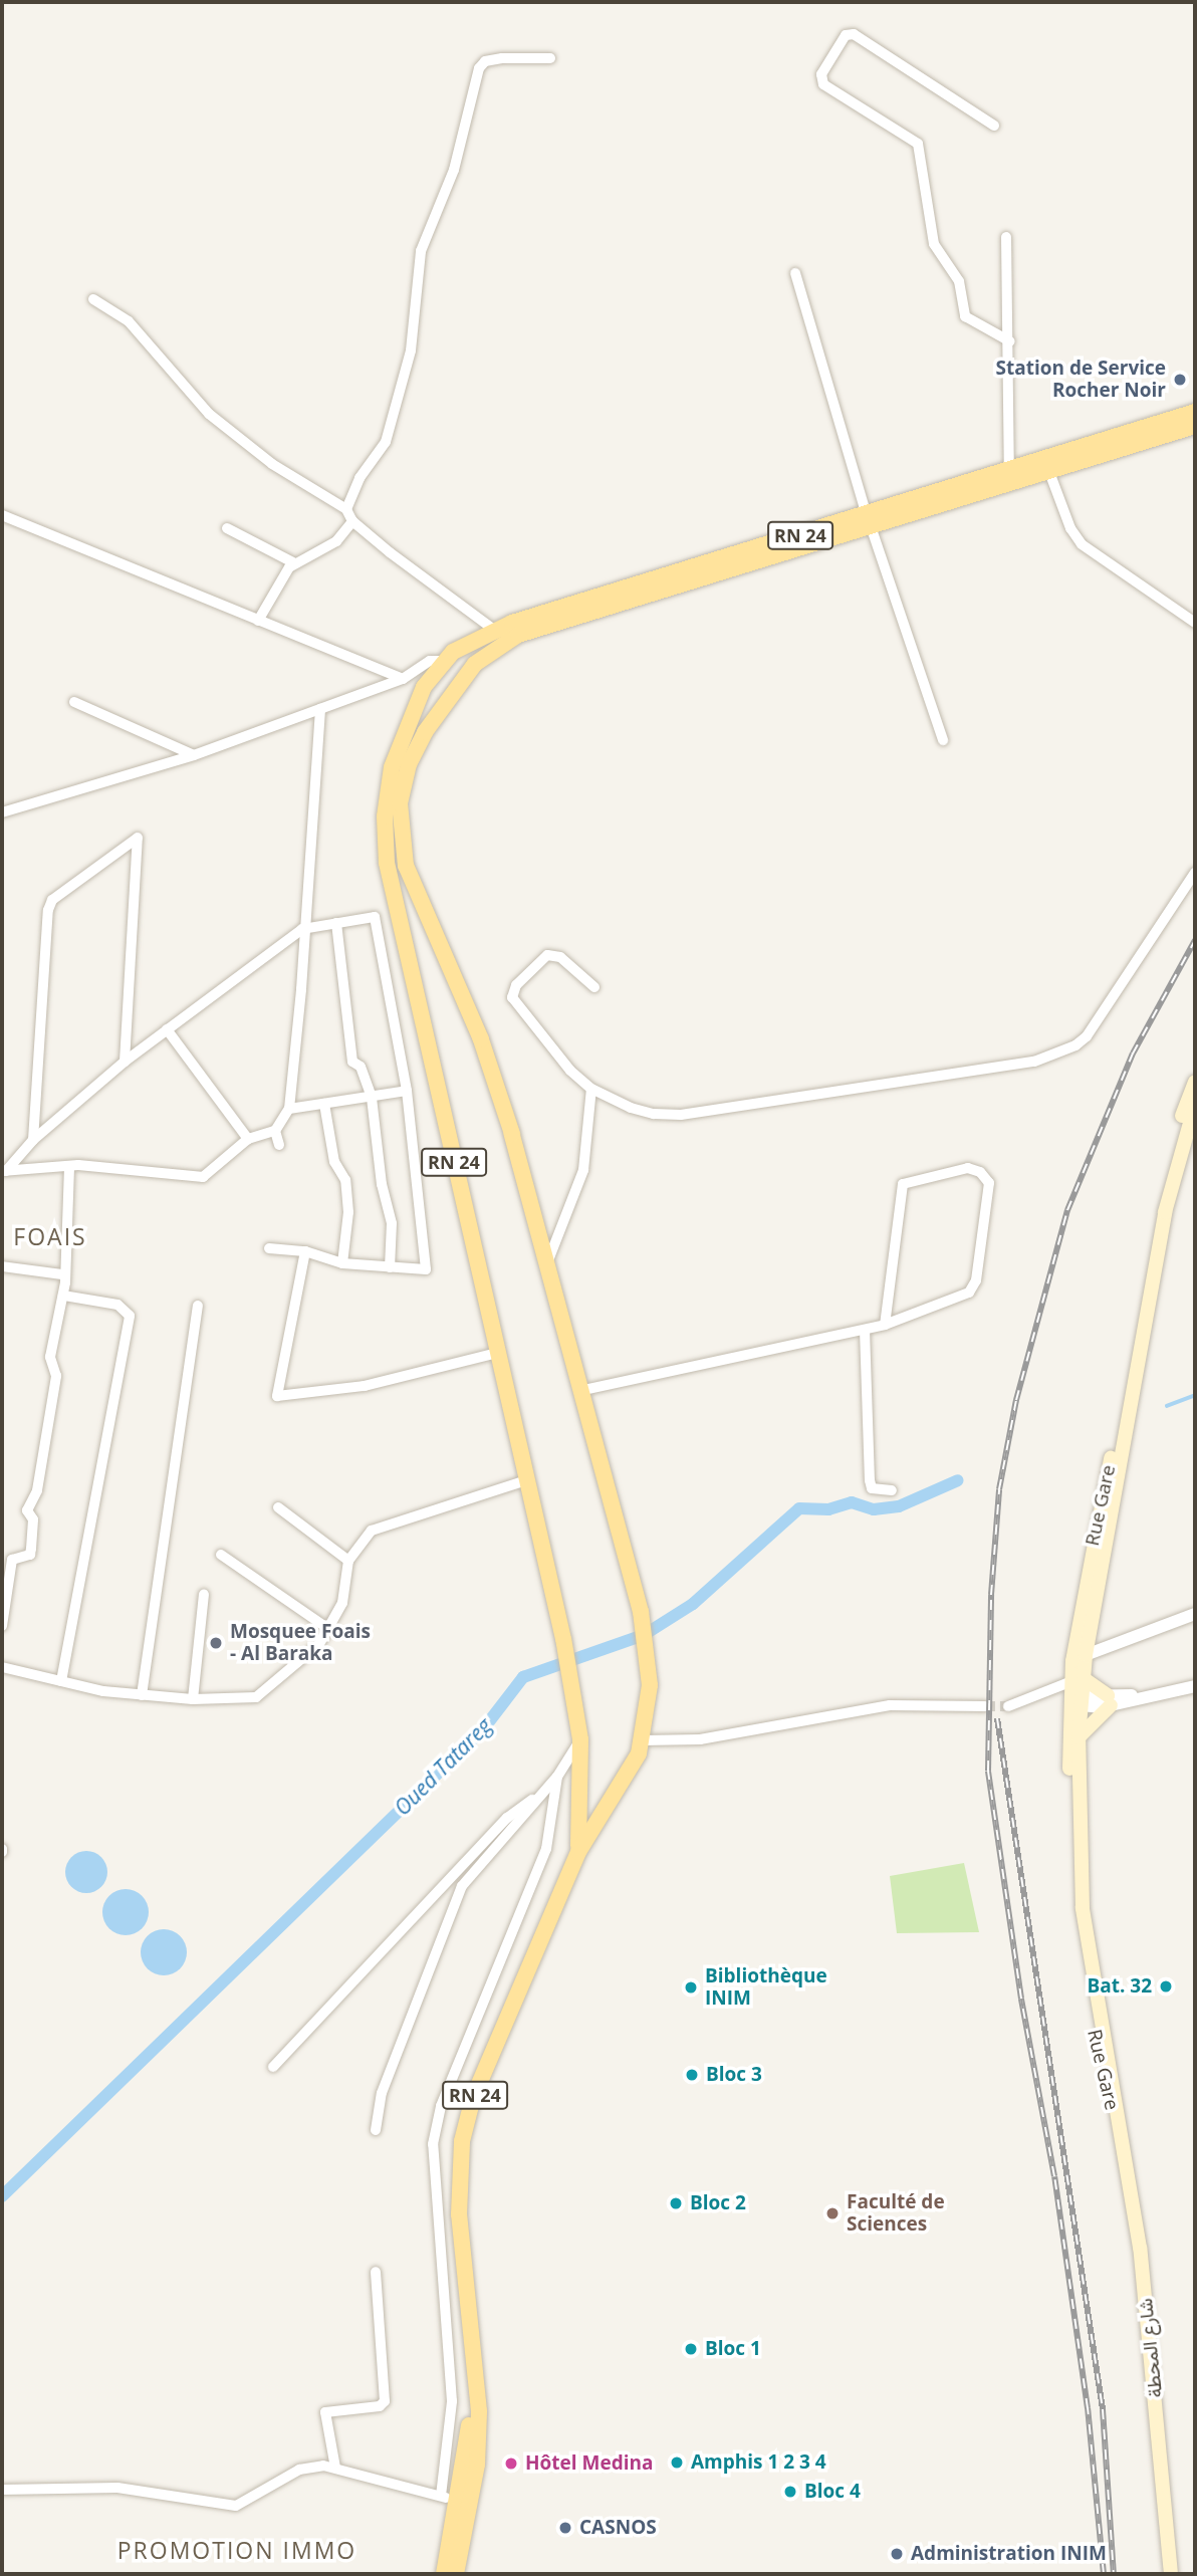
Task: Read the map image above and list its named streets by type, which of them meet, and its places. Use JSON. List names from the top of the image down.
{
  "streets": {
    "main road": ["RN 24", "Rue Gare", "شارع المحطة"]
  },
  "crossings": [
    ["Rue Gare", "شارع المحطة"]
  ],
  "districts": ["FOAIS", "PROMOTION IMMO"],
  "water": ["Oued Tatareg"],
  "places": [
    "Station de Service Rocher Noir",
    "Mosquee Foais - Al Baraka",
    "Bat. 32",
    "Bibliothèque INIM",
    "Bloc 3",
    "Bloc 2",
    "Faculté de Sciences",
    "Bloc 1",
    "Amphis 1 2 3 4",
    "Hôtel Medina",
    "Bloc 4",
    "CASNOS",
    "Administration INIM"
  ]
}
